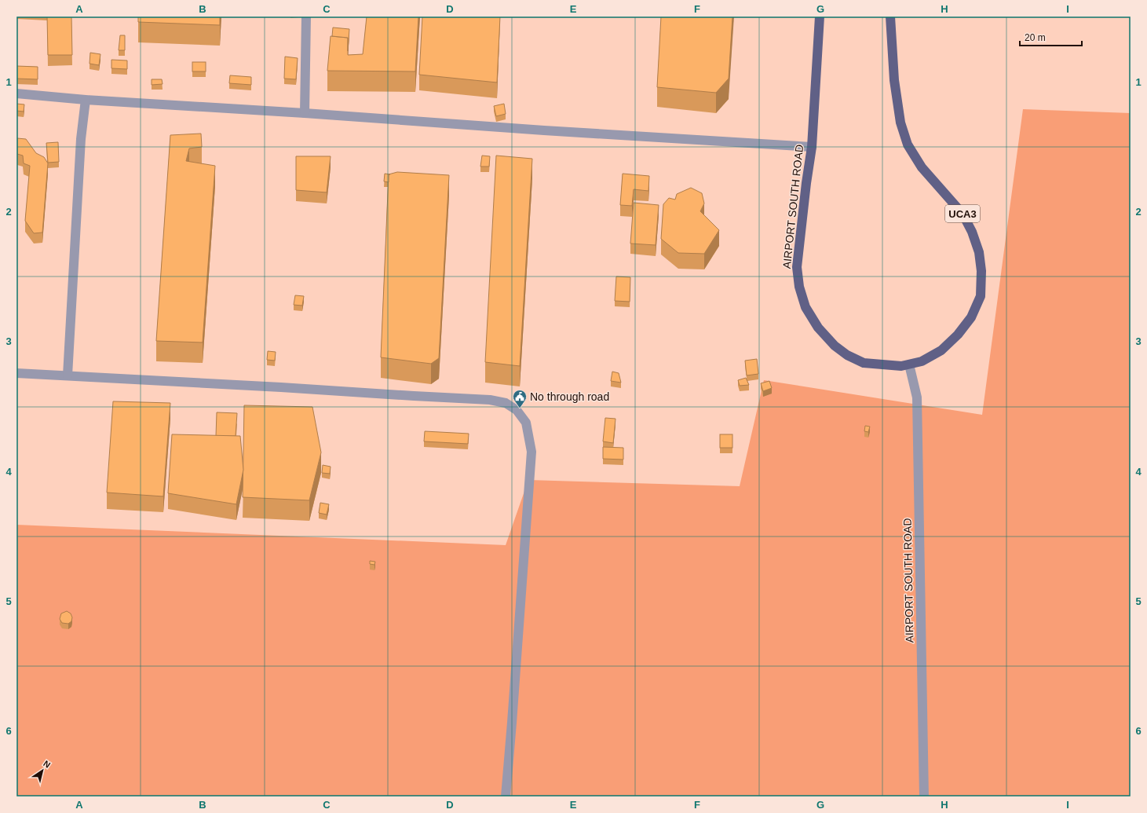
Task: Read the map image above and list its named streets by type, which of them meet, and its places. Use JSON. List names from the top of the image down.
{
  "streets": {
    "main road": ["AIRPORT SOUTH ROAD", "UCA3"]
  },
  "places": {
    "public building": ["No through road"]
  },
  "scale_bar": "20 m",
  "north": "top right",
  "grid": {
    "columns": [
      "A",
      "B",
      "C",
      "D",
      "E",
      "F",
      "G",
      "H",
      "I"
    ],
    "rows": [
      "1",
      "2",
      "3",
      "4",
      "5",
      "6"
    ]
  }
}
